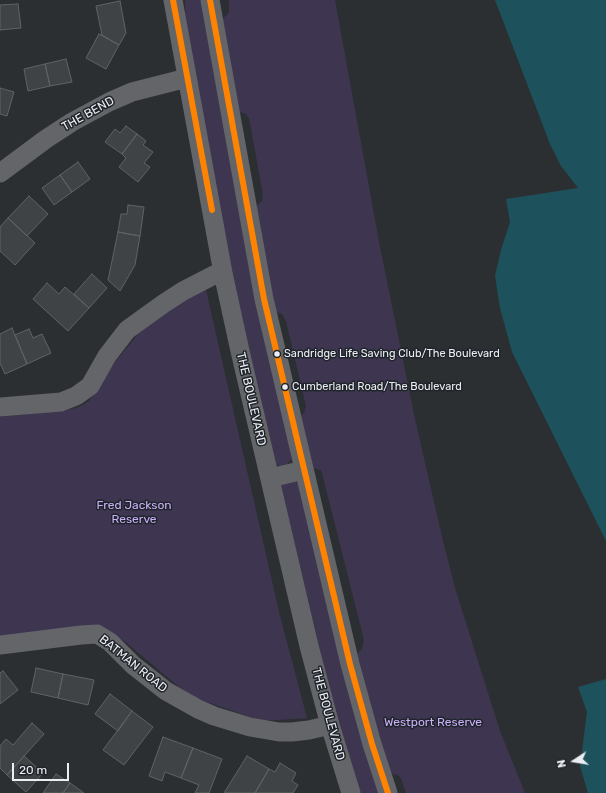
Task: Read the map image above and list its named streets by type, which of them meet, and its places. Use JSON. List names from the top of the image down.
{
  "streets": {
    "street": ["THE BEND", "THE BOULEVARD", "BATMAN ROAD"]
  },
  "crossings": [
    ["THE BEND", "THE BOULEVARD"],
    ["THE BOULEVARD", "BATMAN ROAD"]
  ],
  "parks": ["Fred Jackson Reserve", "Westport Reserve"],
  "places": ["Sandridge Life Saving Club/The Boulevard", "Cumberland Road/The Boulevard"],
  "scale_bar": "20 m",
  "north": "left"
}
